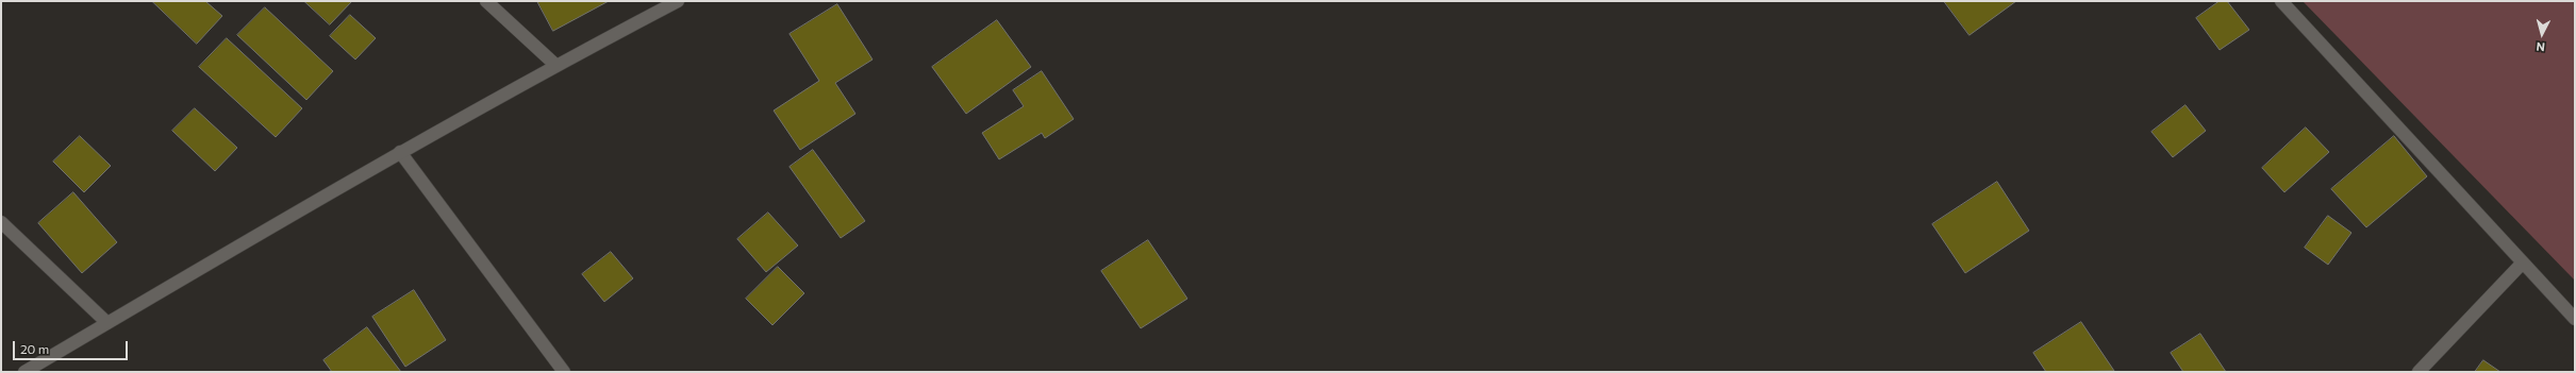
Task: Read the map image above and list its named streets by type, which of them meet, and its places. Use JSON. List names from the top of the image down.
{
  "scale_bar": "20 m",
  "north": "bottom"
}
